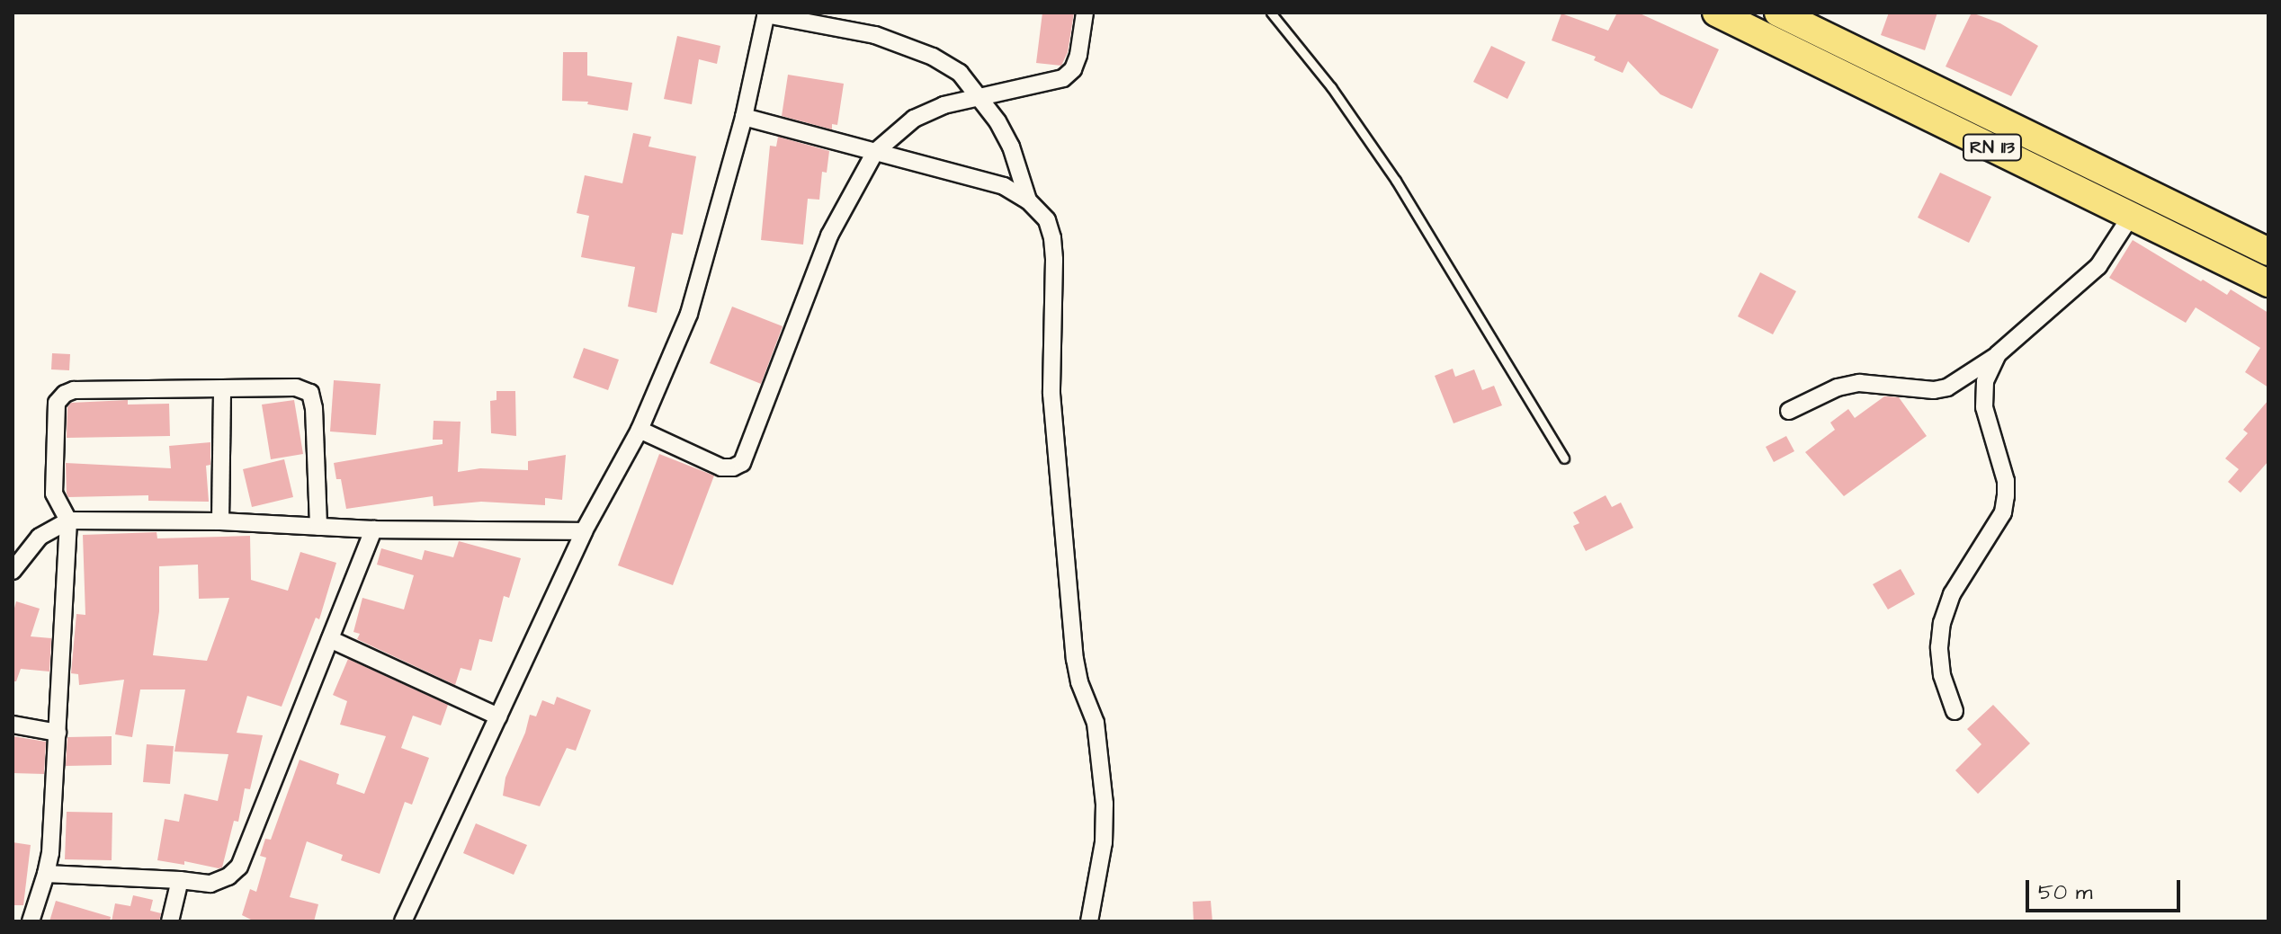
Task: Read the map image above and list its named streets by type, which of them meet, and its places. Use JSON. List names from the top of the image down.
{
  "streets": {
    "main road": ["RN 113"]
  },
  "scale_bar": "50 m"
}
